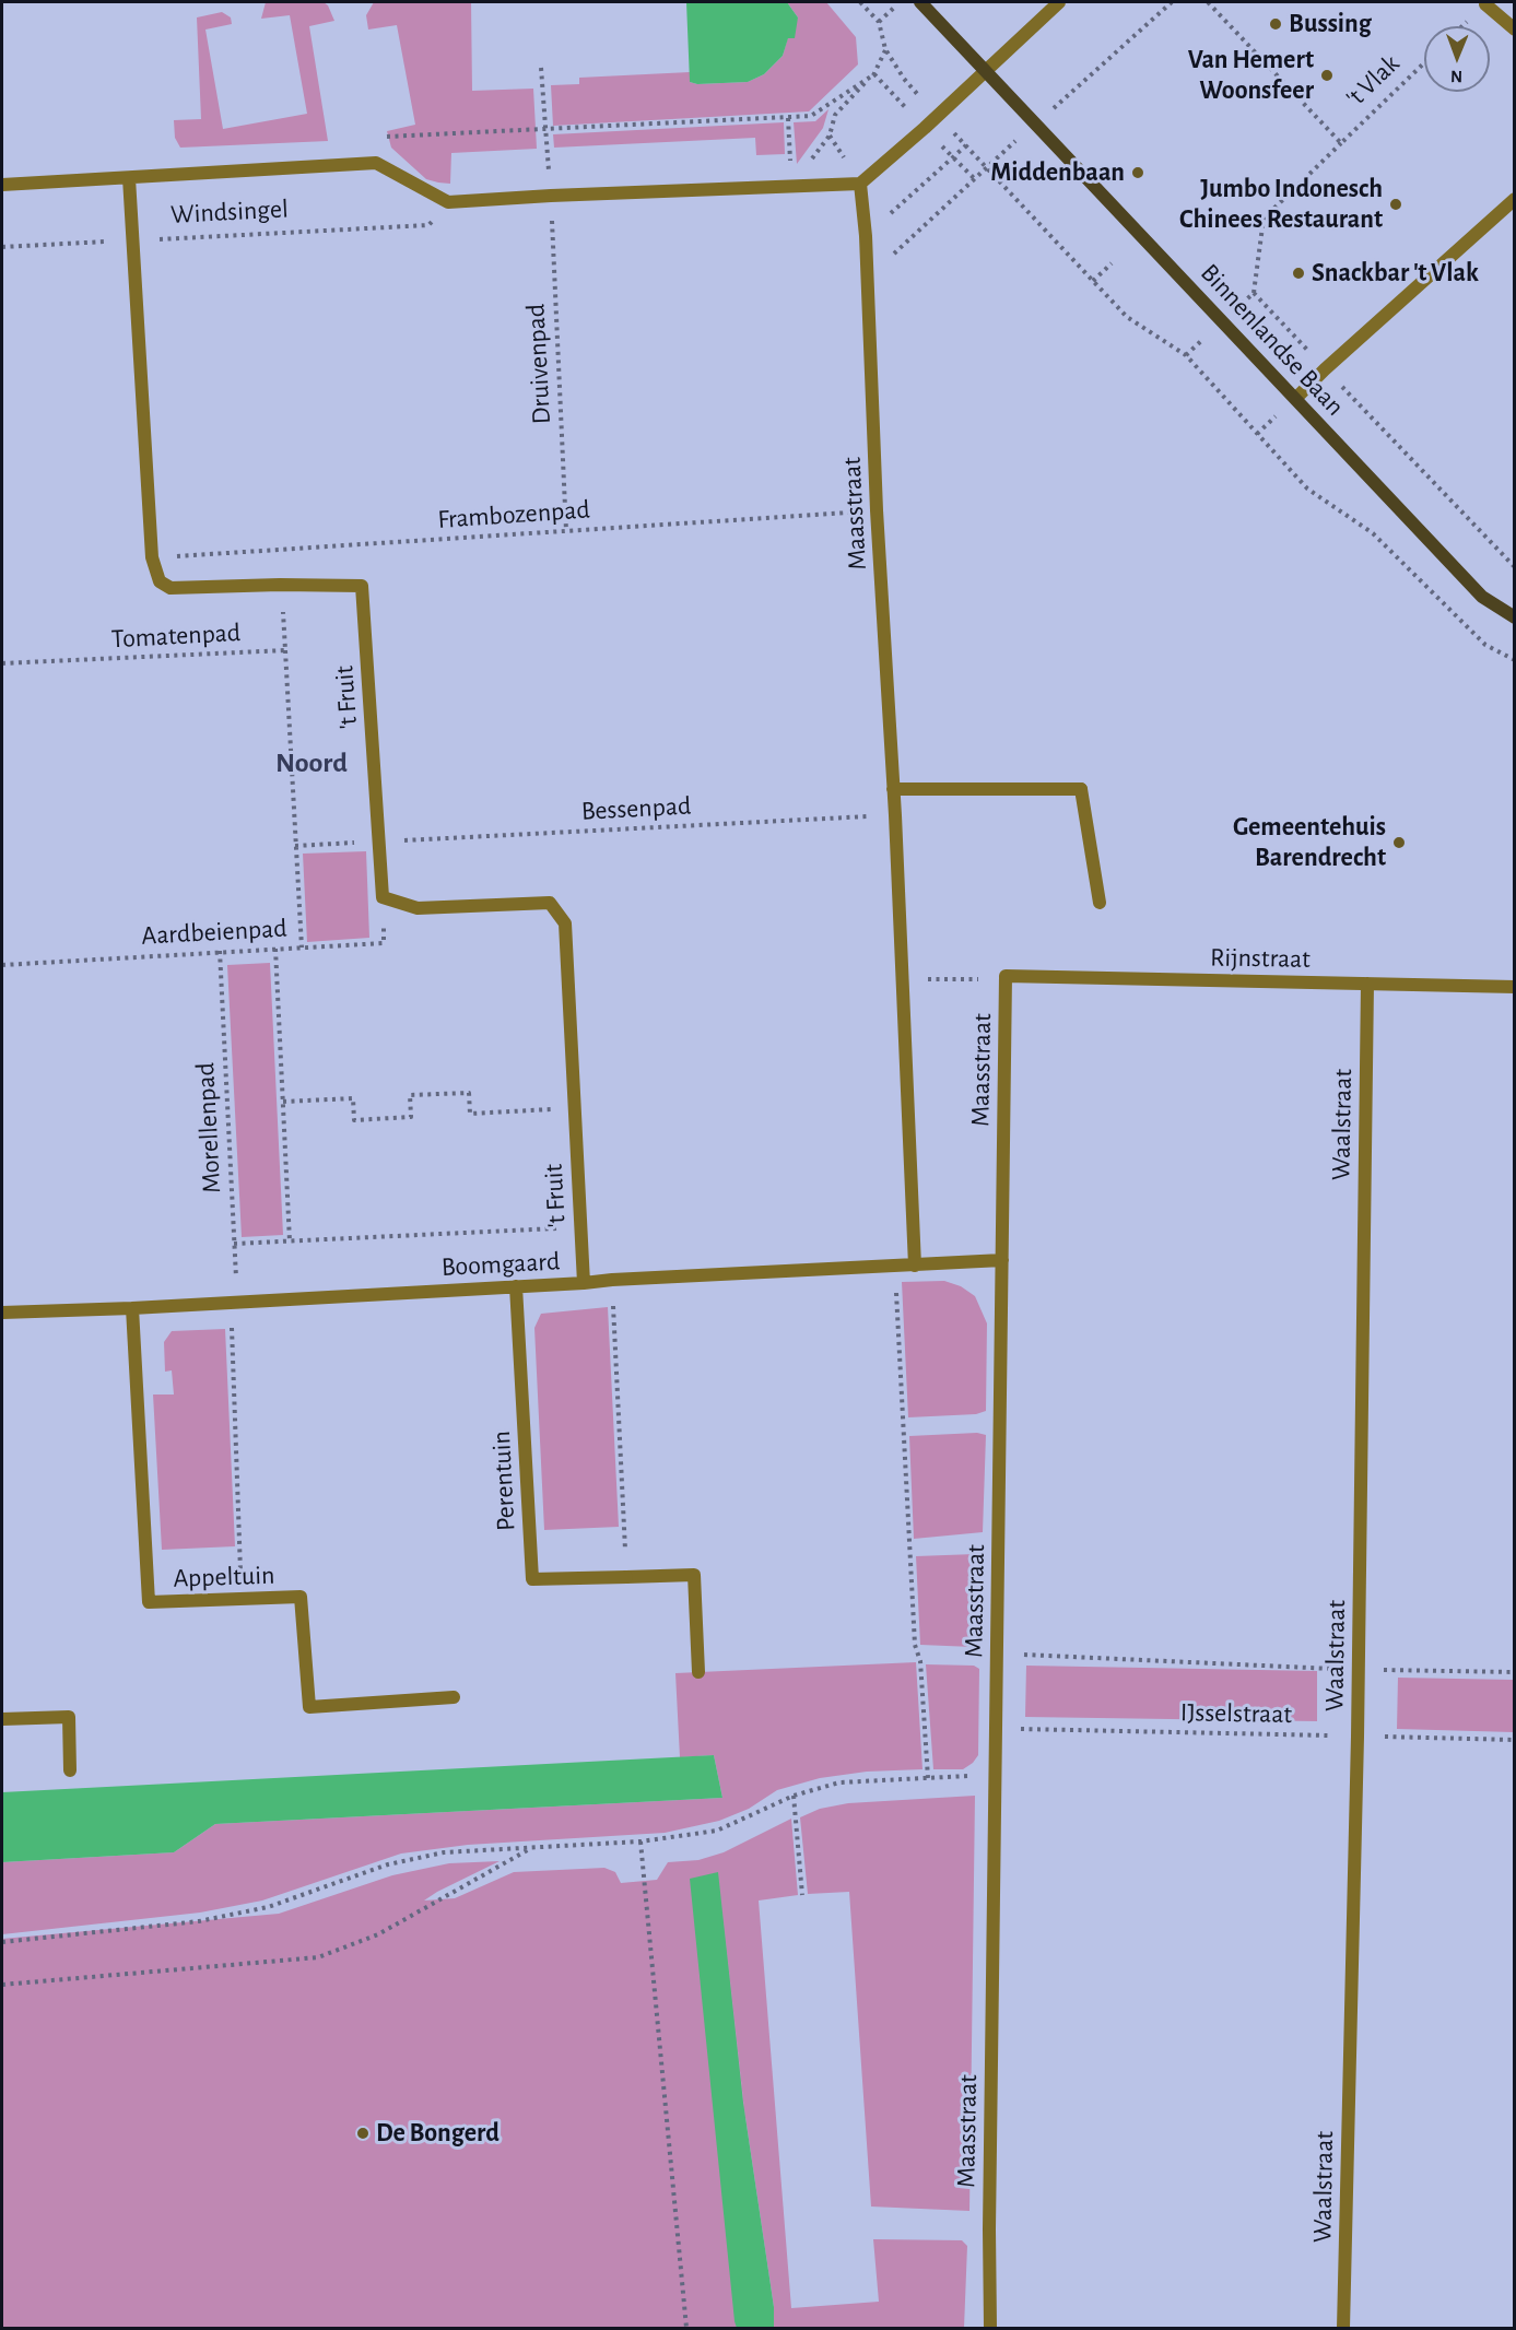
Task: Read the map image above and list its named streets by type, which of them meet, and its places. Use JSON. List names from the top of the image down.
{
  "streets": {
    "street": [
      "Windsingel",
      "Binnenlandse Baan",
      "Maasstraat",
      "'t Fruit",
      "Rijnstraat",
      "Waalstraat",
      "Boomgaard",
      "Perentuin",
      "Appeltuin"
    ],
    "path": [
      "'t Vlak",
      "Druivenpad",
      "Frambozenpad",
      "Tomatenpad",
      "Bessenpad",
      "Aardbeienpad",
      "Morellenpad",
      "IJsselstraat"
    ]
  },
  "crossings": [
    ["'t Vlak", "Binnenlandse Baan"],
    ["Windsingel", "'t Fruit"],
    ["Druivenpad", "Frambozenpad"],
    ["Maasstraat", "Frambozenpad"],
    ["Maasstraat", "Bessenpad"],
    ["Maasstraat", "Rijnstraat"],
    ["Maasstraat", "Boomgaard"],
    ["Maasstraat", "IJsselstraat"],
    ["Frambozenpad", "'t Fruit"],
    ["'t Fruit", "Bessenpad"],
    ["'t Fruit", "Aardbeienpad"],
    ["'t Fruit", "Boomgaard"],
    ["Aardbeienpad", "Morellenpad"],
    ["Rijnstraat", "Waalstraat"],
    ["Waalstraat", "IJsselstraat"],
    ["Morellenpad", "Boomgaard"],
    ["Morellenpad", "Appeltuin"],
    ["Boomgaard", "Perentuin"],
    ["Boomgaard", "Appeltuin"]
  ],
  "districts": ["Noord"],
  "places": [
    "Bussing",
    "Van Hemert Woonsfeer",
    "Middenbaan",
    "Jumbo Indonesch Chinees Restaurant",
    "Snackbar 't Vlak",
    "Gemeentehuis Barendrecht",
    "De Bongerd"
  ],
  "north": "bottom"
}
